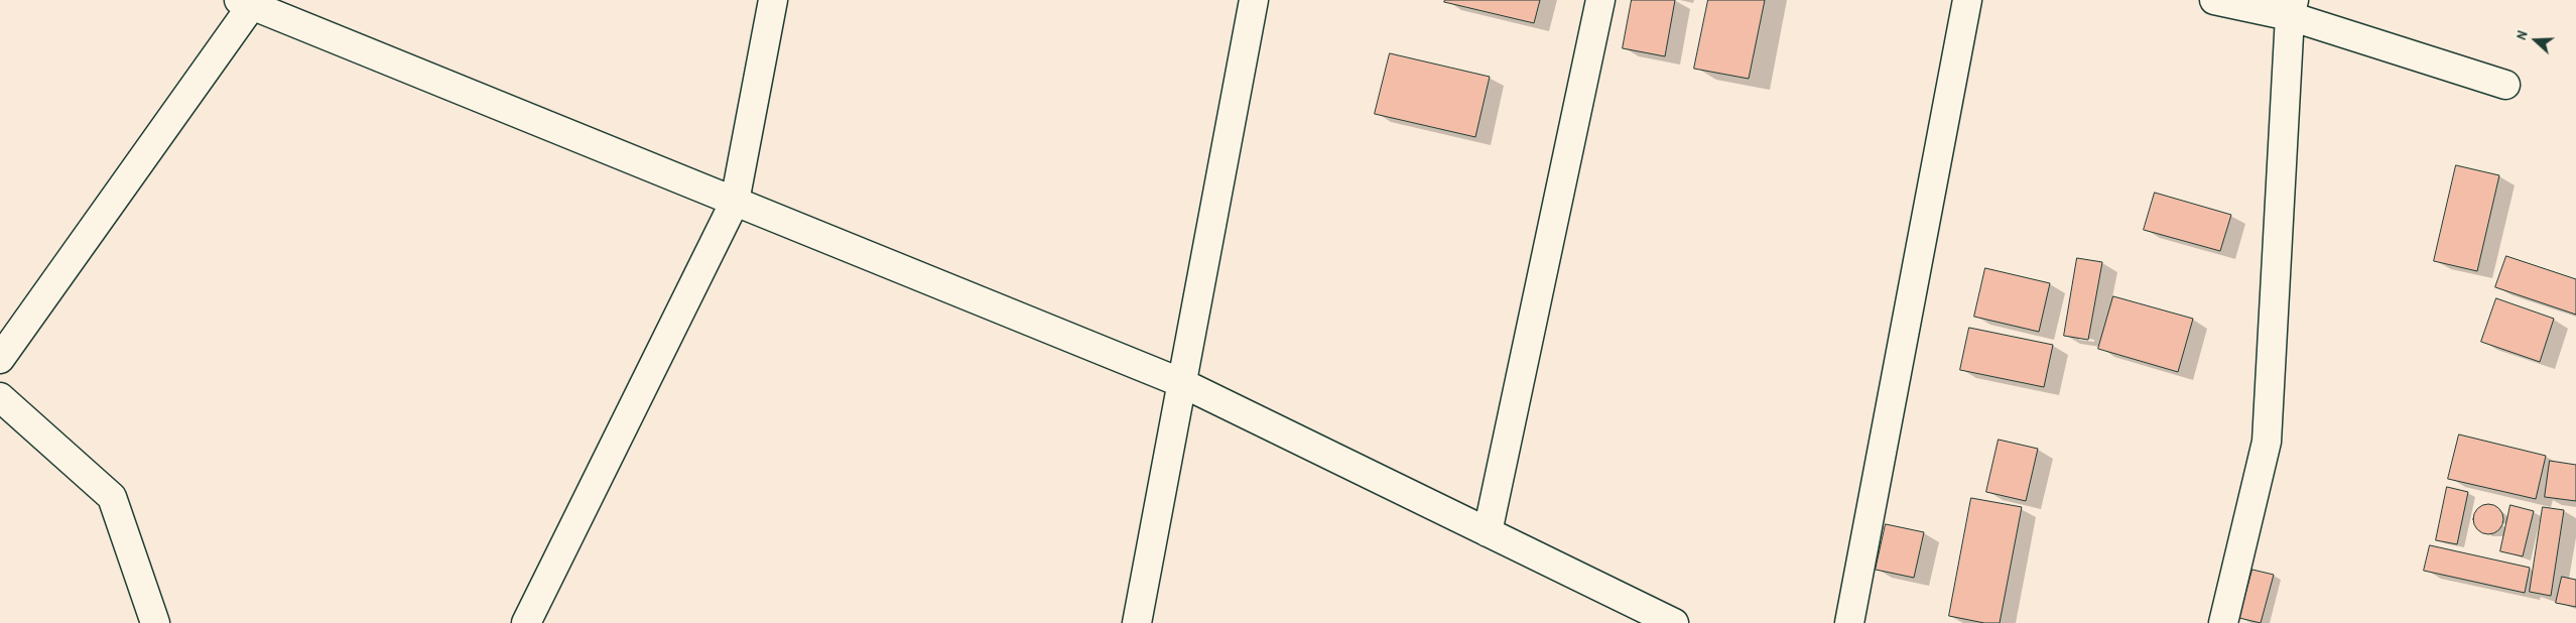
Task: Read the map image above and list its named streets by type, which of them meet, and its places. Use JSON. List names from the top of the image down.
{
  "north": "left"
}
